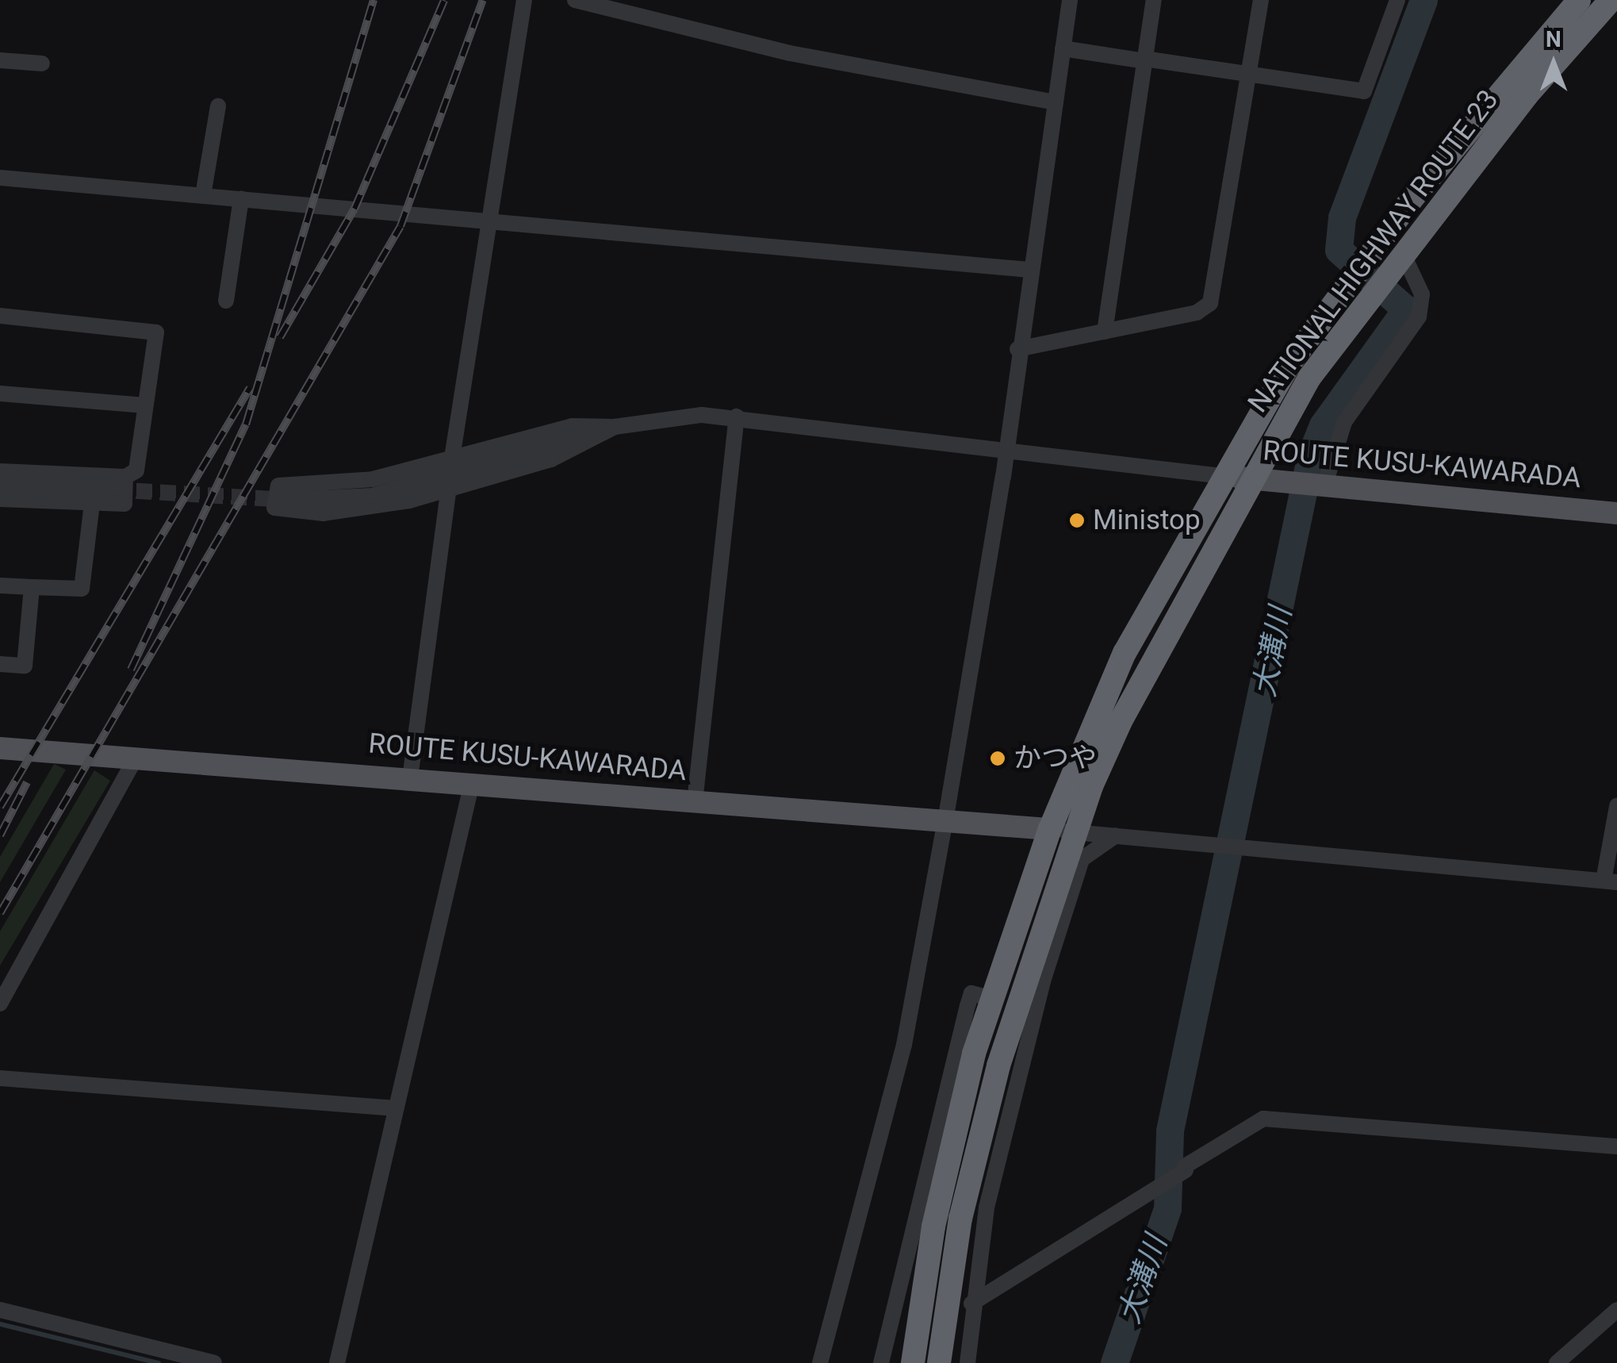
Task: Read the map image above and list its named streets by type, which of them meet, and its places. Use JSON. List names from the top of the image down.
{
  "streets": {
    "highway": ["NATIONAL HIGHWAY ROUTE 23"],
    "main road": ["ROUTE KUSU-KAWARADA"]
  },
  "crossings": [
    ["NATIONAL HIGHWAY ROUTE 23", "ROUTE KUSU-KAWARADA"]
  ],
  "water": ["大溝川"],
  "places": ["Ministop", "かつや"],
  "north": "top"
}
